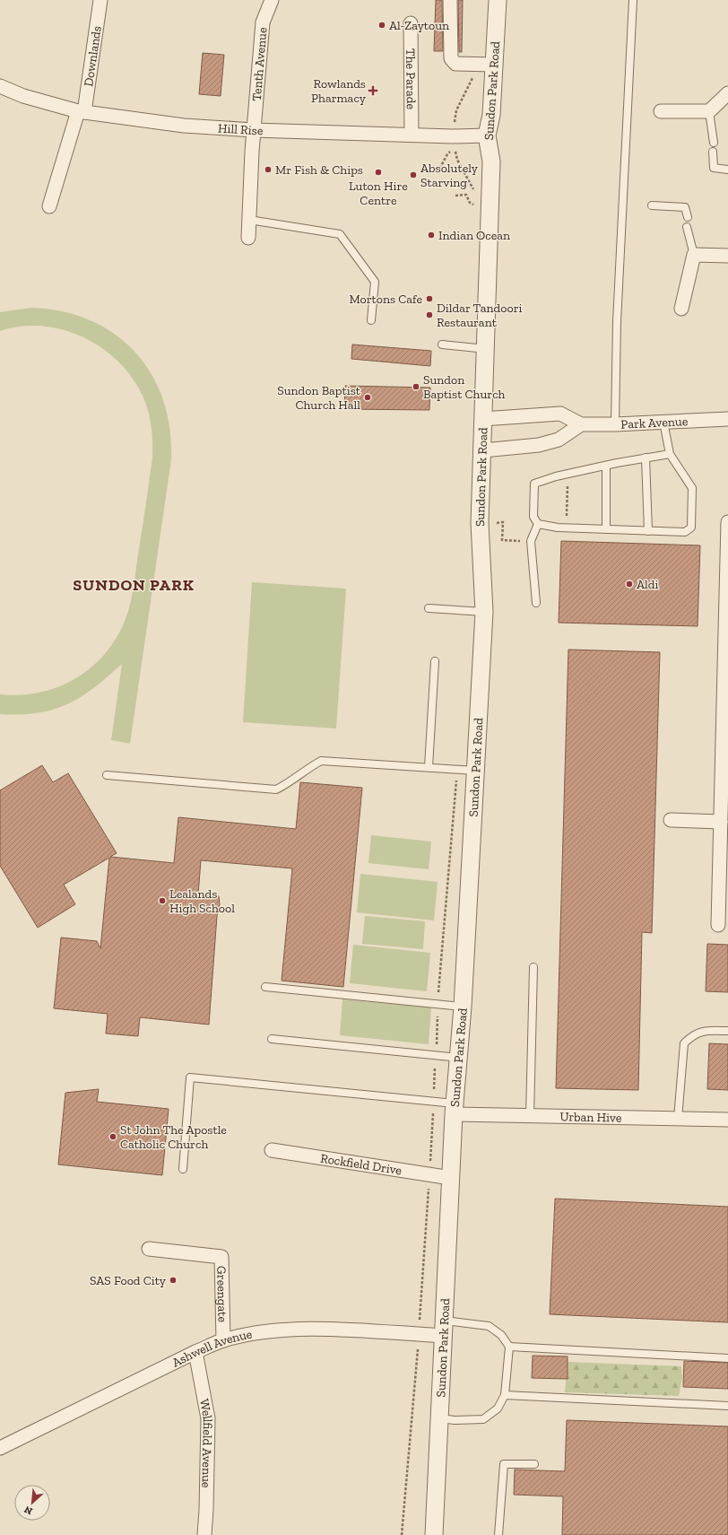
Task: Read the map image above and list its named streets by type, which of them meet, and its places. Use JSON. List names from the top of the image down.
{
  "streets": {
    "street": [
      "Downlands",
      "Tenth Avenue",
      "The Parade",
      "Sundon Park Road",
      "Hill Rise",
      "Park Avenue",
      "Urban Hive",
      "Rockfield Drive",
      "Greengate",
      "Ashwell Avenue",
      "Wellfield Avenue"
    ]
  },
  "crossings": [
    ["Downlands", "Hill Rise"],
    ["Tenth Avenue", "Hill Rise"],
    ["The Parade", "Hill Rise"],
    ["Sundon Park Road", "Hill Rise"],
    ["Sundon Park Road", "Park Avenue"],
    ["Sundon Park Road", "Urban Hive"],
    ["Sundon Park Road", "Rockfield Drive"],
    ["Sundon Park Road", "Ashwell Avenue"],
    ["Greengate", "Ashwell Avenue"],
    ["Ashwell Avenue", "Wellfield Avenue"]
  ],
  "districts": ["SUNDON PARK"],
  "places": {
    "other": [
      "Al-Zaytoun",
      "Mr Fish & Chips",
      "Luton Hire Centre",
      "Absolutely Starving",
      "Indian Ocean",
      "Mortons Cafe",
      "Dildar Tandoori Restaurant",
      "Sundon Baptist Church",
      "Sundon Baptist Church Hall",
      "Aldi",
      "Lealands High School",
      "St John The Apostle Catholic Church",
      "SAS Food City"
    ],
    "health": ["Rowlands Pharmacy"]
  },
  "north": "bottom left"
}
